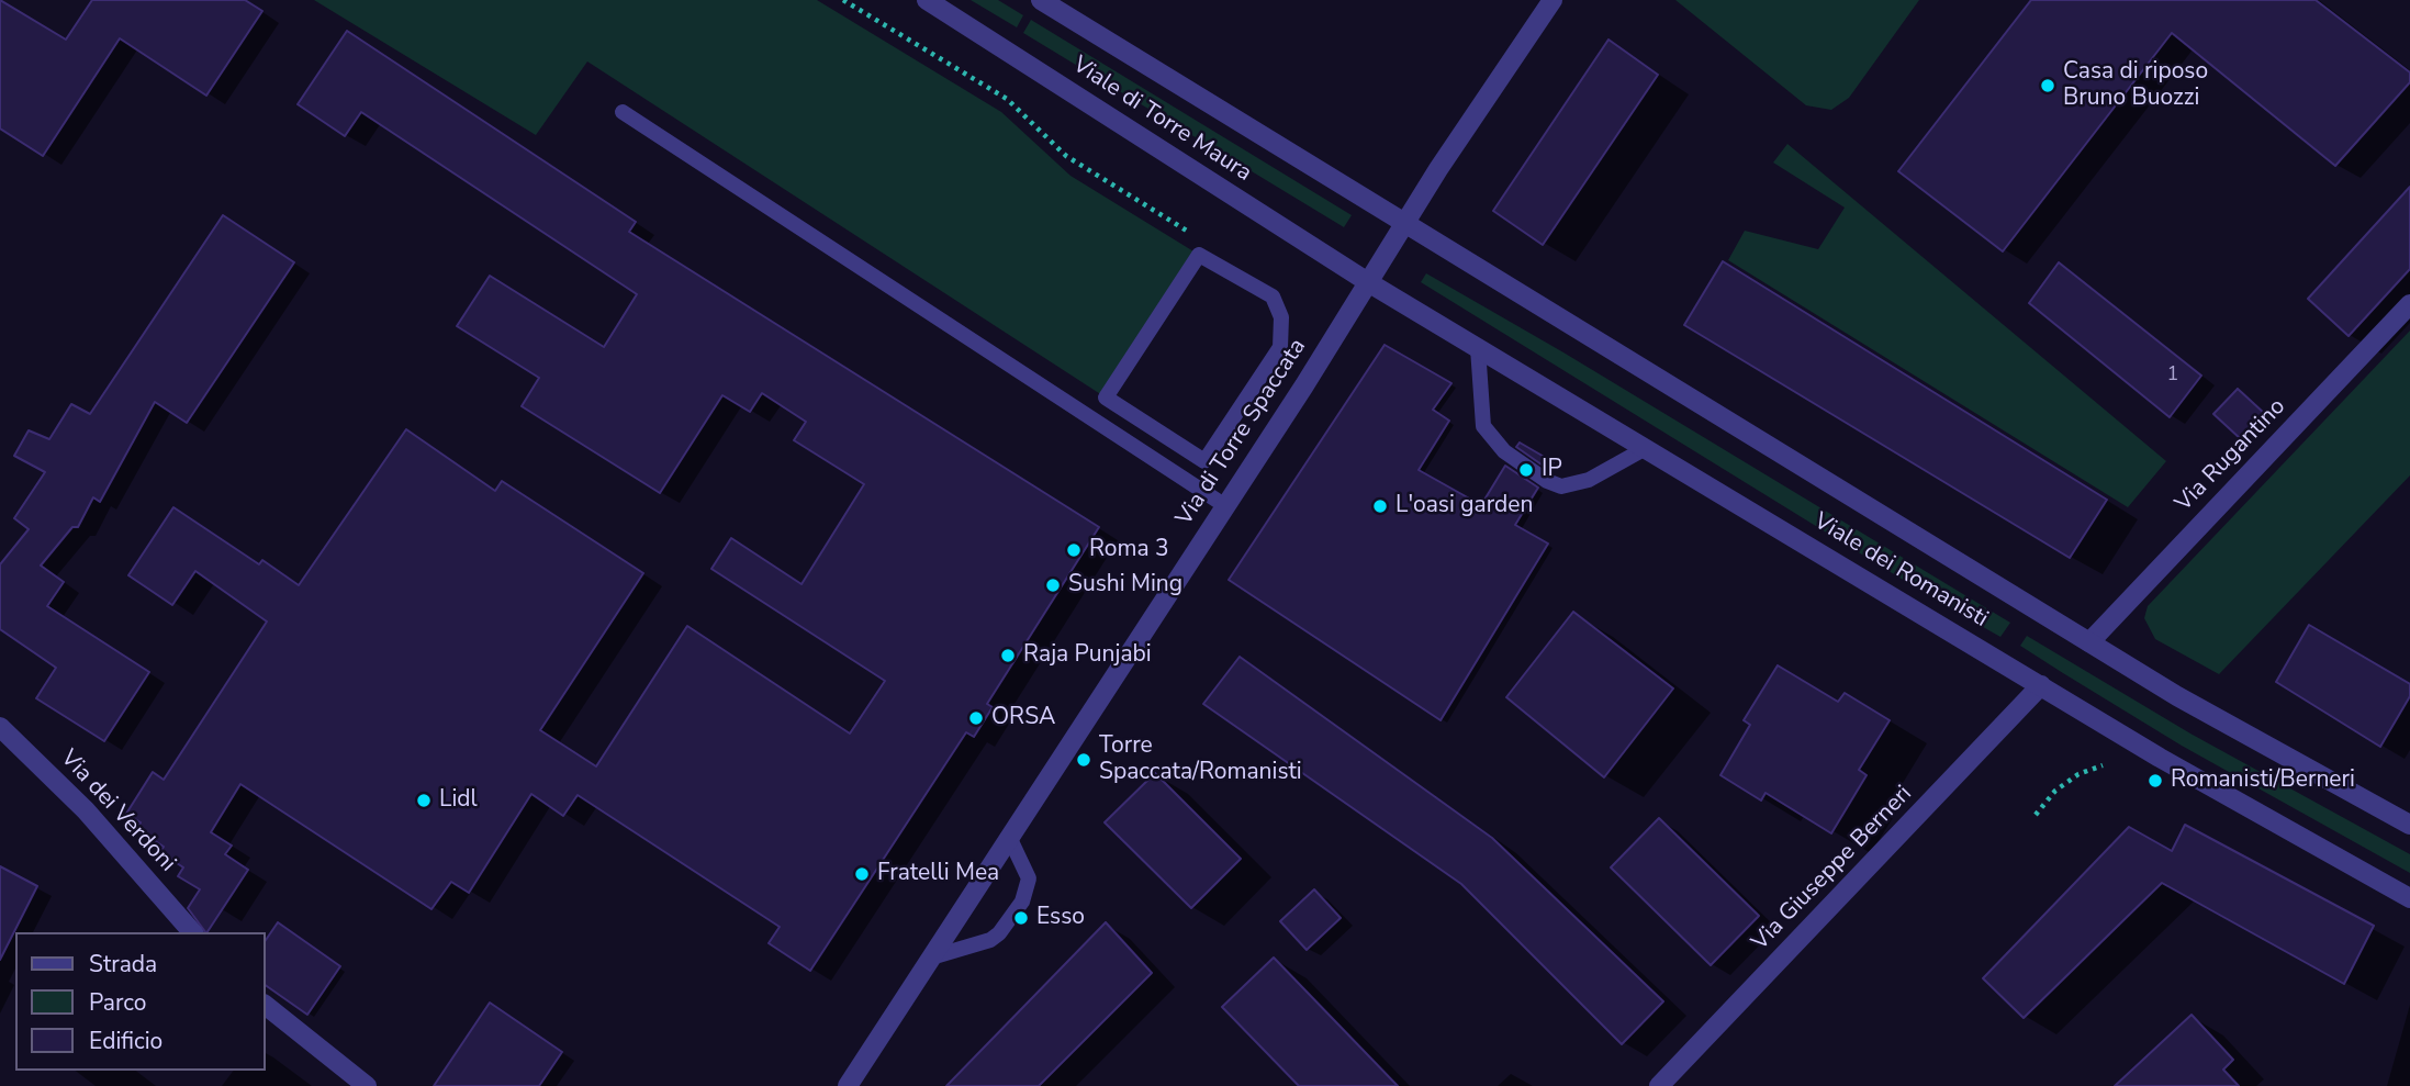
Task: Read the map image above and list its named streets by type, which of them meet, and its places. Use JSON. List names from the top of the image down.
{
  "streets": {
    "street": [
      "Viale di Torre Maura",
      "Via di Torre Spaccata",
      "Via Rugantino",
      "Viale dei Romanisti",
      "Via dei Verdoni",
      "Via Giuseppe Berneri"
    ]
  },
  "crossings": [
    ["Viale di Torre Maura", "Via di Torre Spaccata"],
    ["Viale di Torre Maura", "Viale dei Romanisti"],
    ["Via di Torre Spaccata", "Viale dei Romanisti"],
    ["Via Rugantino", "Viale dei Romanisti"],
    ["Viale dei Romanisti", "Via Giuseppe Berneri"]
  ],
  "places": [
    "Casa di riposo Bruno Buozzi",
    "IP",
    "L'oasi garden",
    "Roma 3",
    "Sushi Ming",
    "Raja Punjabi",
    "ORSA",
    "Torre Spaccata/Romanisti",
    "Romanisti/Berneri",
    "Lidl",
    "Fratelli Mea",
    "Esso"
  ],
  "house_numbers": ["1"],
  "legend": ["Strada", "Parco", "Edificio"]
}
